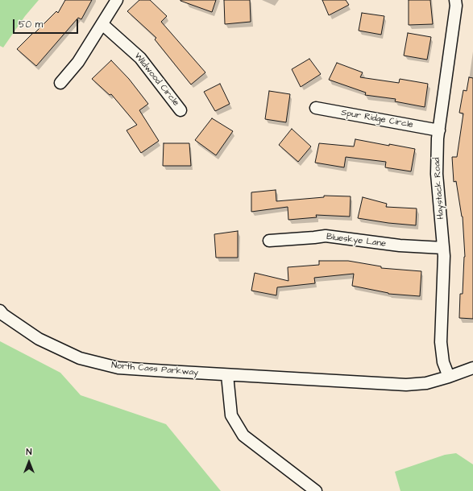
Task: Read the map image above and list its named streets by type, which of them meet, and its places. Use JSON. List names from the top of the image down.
{
  "streets": {
    "street": [
      "Wildwood Circle",
      "Spur Ridge Circle",
      "Haystack Road",
      "Blueskye Lane",
      "North Cass Parkway"
    ]
  },
  "crossings": [
    ["Spur Ridge Circle", "Haystack Road"],
    ["Haystack Road", "Blueskye Lane"],
    ["Haystack Road", "North Cass Parkway"]
  ],
  "scale_bar": "50 m",
  "north": "top"
}
